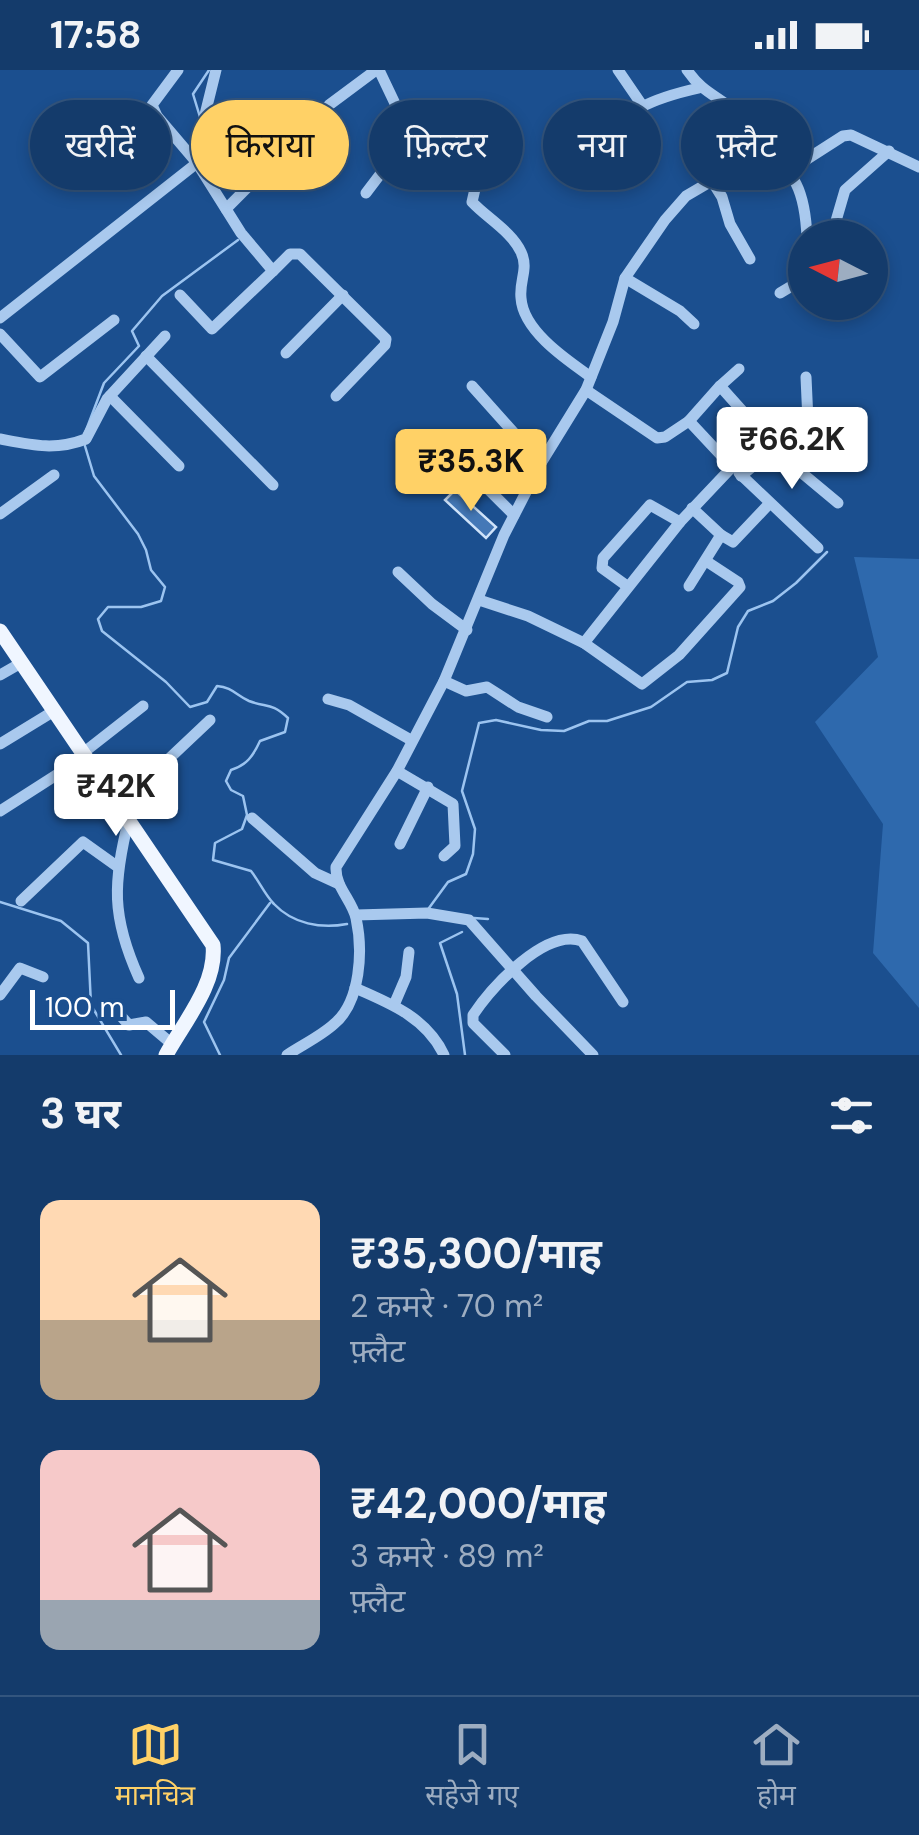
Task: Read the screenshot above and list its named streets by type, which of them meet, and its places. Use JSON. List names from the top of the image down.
{
  "scale_bar": "100 m",
  "north": "left",
  "page": {
    "status": "17:58",
    "chip": [
      "खरीदें",
      "किराया",
      "फ़िल्टर",
      "नया",
      "फ़्लैट"
    ],
    "price": ["₹66.2K", "₹35.3K", "₹42K"],
    "scale": "100 m",
    "heading": "3 घर",
    "list": [
      {
        "name": "₹35,300/माह",
        "note": "2 कमरे · 70 m² · फ़्लैट"
      },
      {
        "name": "₹42,000/माह",
        "note": "3 कमरे · 89 m² · फ़्लैट"
      }
    ],
    "tabs": ["मानचित्र", "सहेजे गए", "होम"]
  }
}
